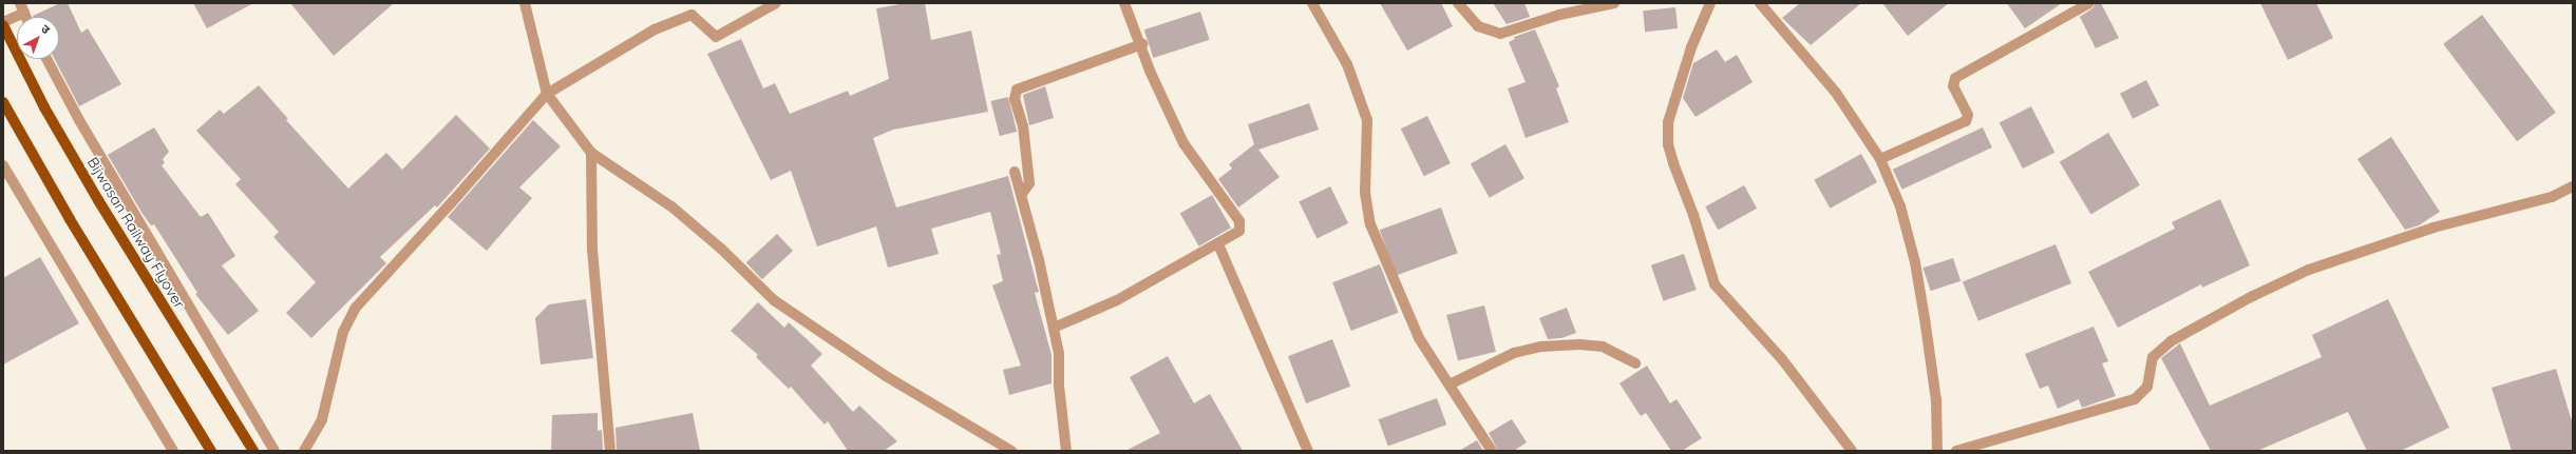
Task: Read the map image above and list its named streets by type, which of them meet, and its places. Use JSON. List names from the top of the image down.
{
  "streets": {
    "main road": ["Bijwasan Railway Flyover"]
  },
  "north": "top right"
}
